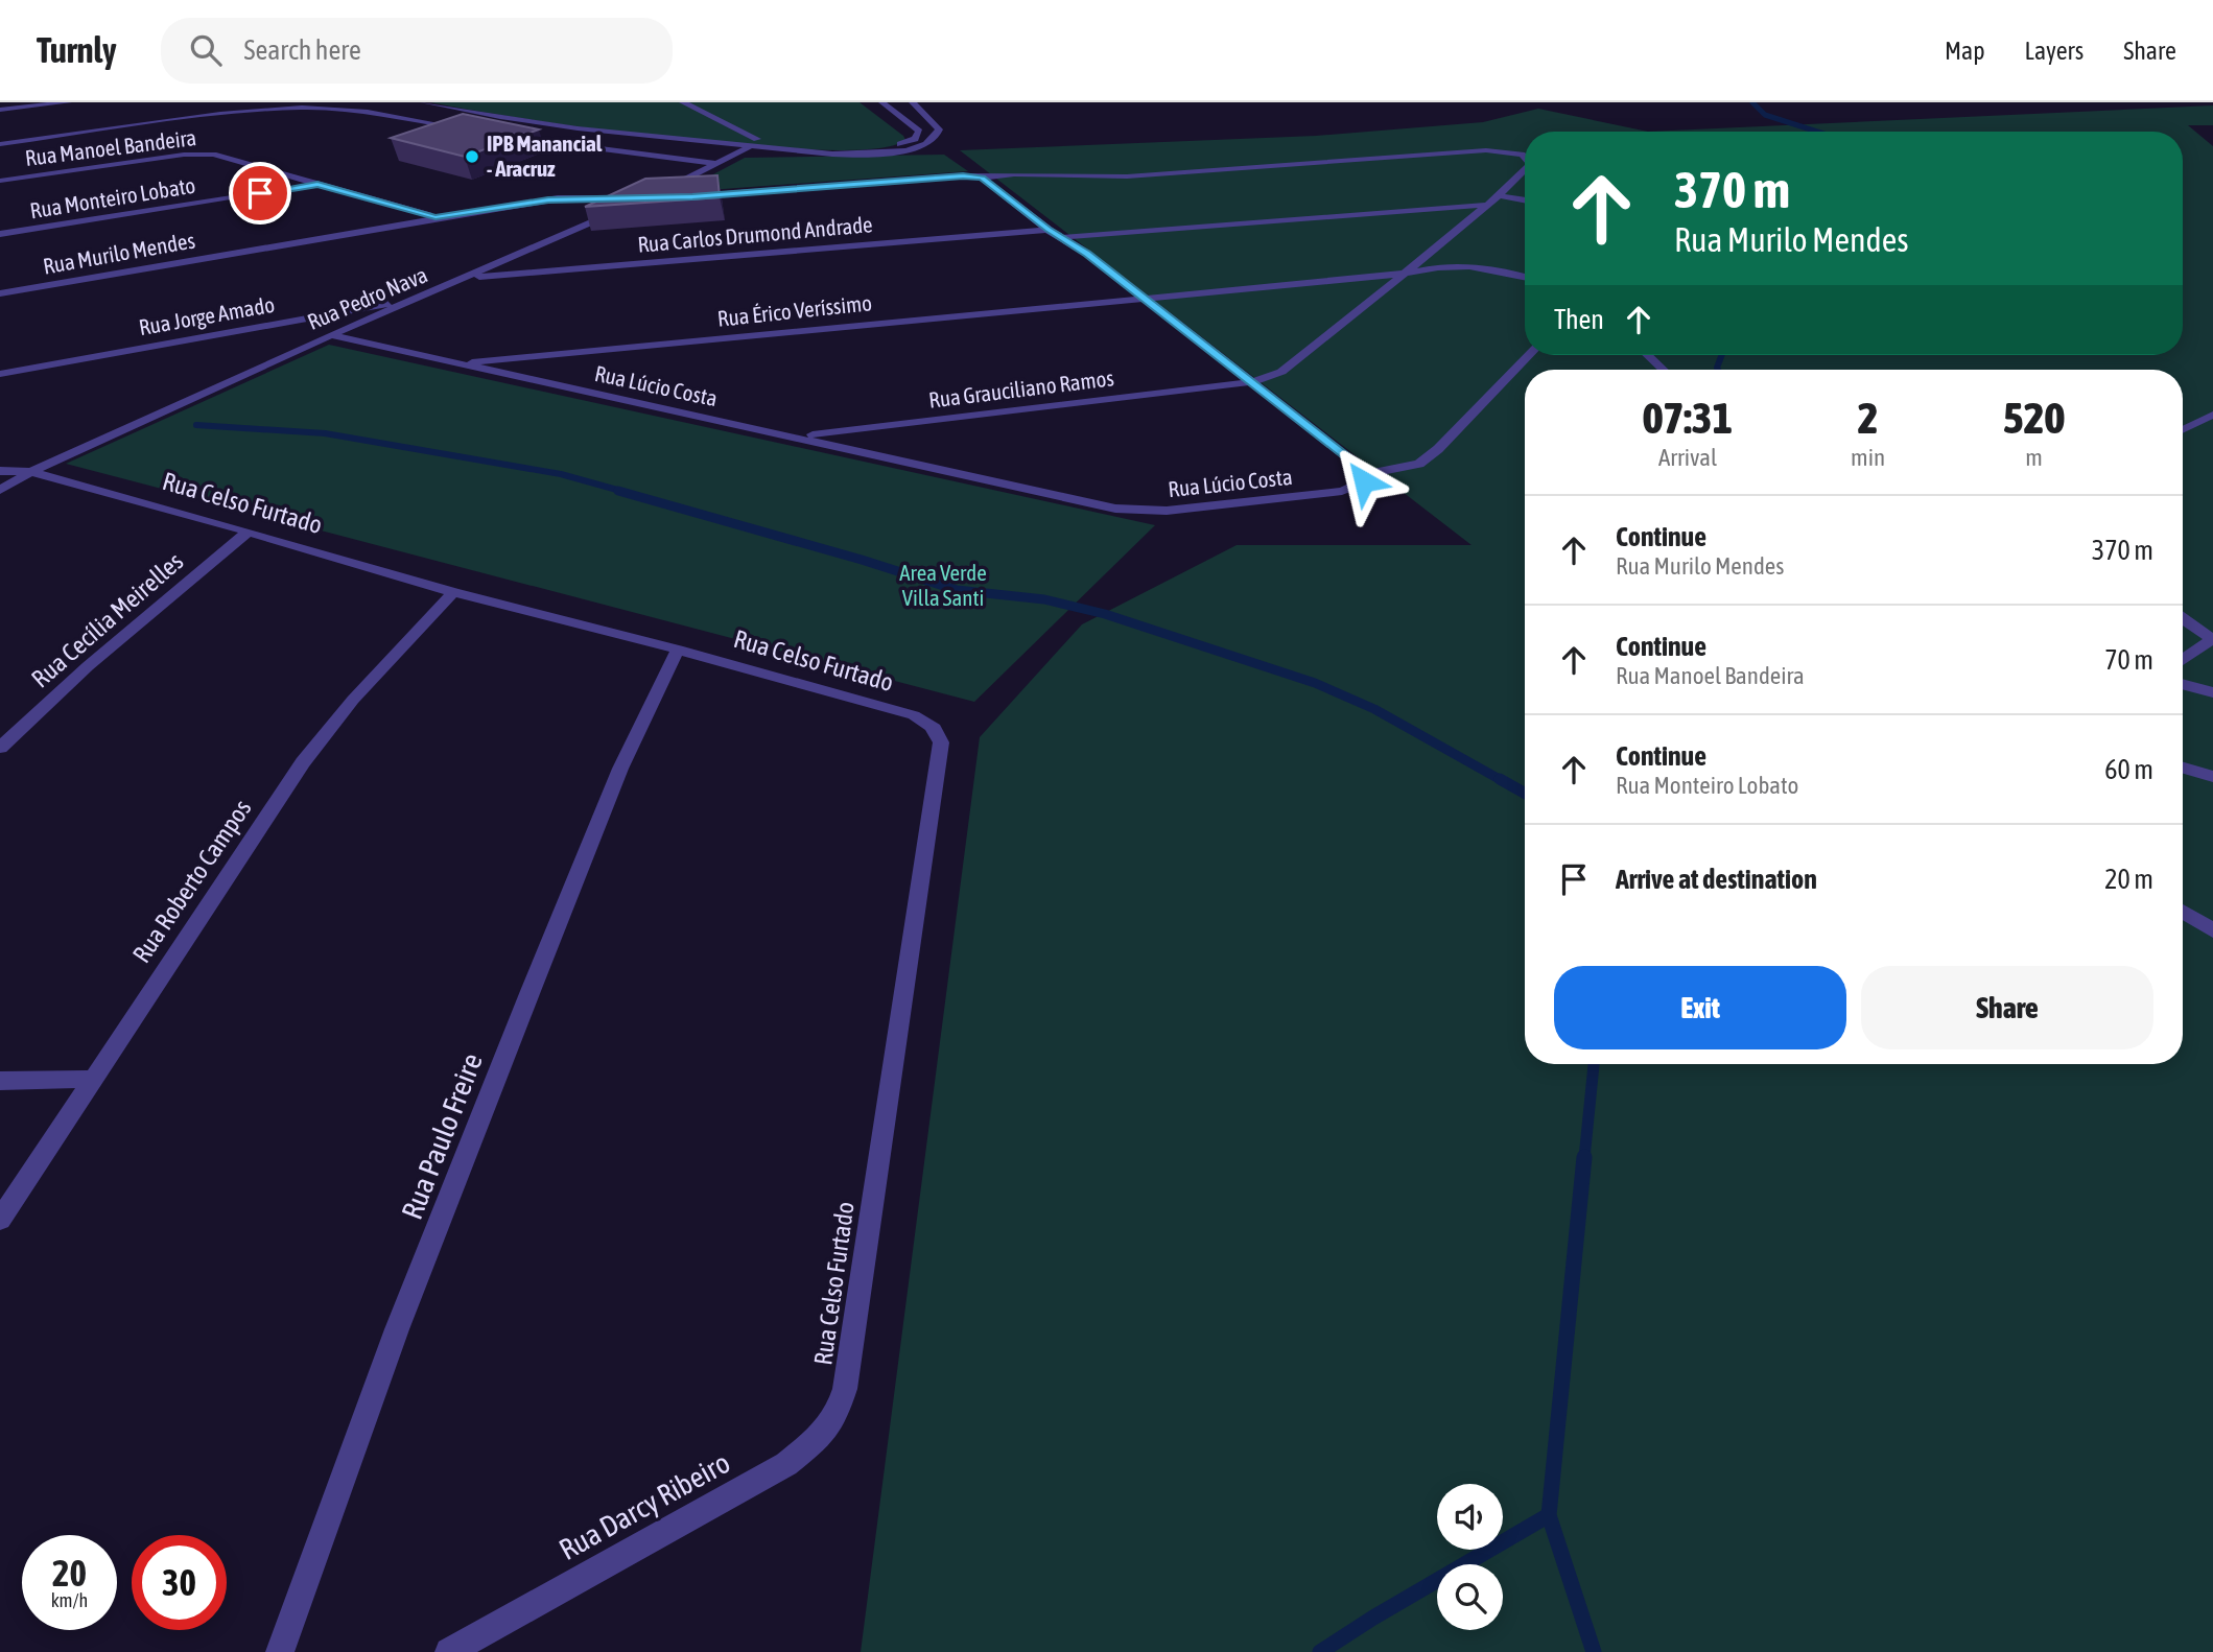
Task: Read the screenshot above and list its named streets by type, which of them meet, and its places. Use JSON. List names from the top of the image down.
{
  "streets": {
    "street": [
      "Rua Manoel Bandeira",
      "Rua Monteiro Lobato",
      "Rua Carlos Drumond Andrade",
      "Rua Murilo Mendes",
      "Rua Pedro Nava",
      "Rua Érico Veríssimo",
      "Rua Jorge Amado",
      "Rua Lúcio Costa",
      "Rua Grauciliano Ramos",
      "Rua Celso Furtado",
      "Rua Cecília Meirelles",
      "Rua Roberto Campos",
      "Rua Paulo Freire",
      "Rua Darcy Ribeiro"
    ]
  },
  "crossings": [
    ["Rua Manoel Bandeira", "Rua Monteiro Lobato"],
    ["Rua Manoel Bandeira", "Rua Murilo Mendes"],
    ["Rua Carlos Drumond Andrade", "Rua Pedro Nava"],
    ["Rua Murilo Mendes", "Rua Pedro Nava"],
    ["Rua Pedro Nava", "Rua Jorge Amado"],
    ["Rua Pedro Nava", "Rua Lúcio Costa"],
    ["Rua Pedro Nava", "Rua Celso Furtado"],
    ["Rua Érico Veríssimo", "Rua Lúcio Costa"],
    ["Rua Érico Veríssimo", "Rua Grauciliano Ramos"],
    ["Rua Lúcio Costa", "Rua Grauciliano Ramos"],
    ["Rua Celso Furtado", "Rua Cecília Meirelles"],
    ["Rua Celso Furtado", "Rua Roberto Campos"],
    ["Rua Celso Furtado", "Rua Paulo Freire"],
    ["Rua Celso Furtado", "Rua Darcy Ribeiro"]
  ],
  "parks": ["Area Verde Villa Santi"],
  "places": ["IPB Manancial - Aracruz"],
  "page": {
    "header": "Turnly",
    "search": "Search here",
    "nav": ["Map", "Layers", "Share"],
    "turn": ["370 m", "Rua Murilo Mendes"],
    "then": "Then",
    "eta": [
      "07:31",
      "Arrival",
      "2",
      "min",
      "520",
      "m"
    ],
    "list": [
      {
        "name": "Continue",
        "note": "Rua Murilo Mendes",
        "value": "370 m"
      },
      {
        "name": "Continue",
        "note": "Rua Manoel Bandeira",
        "value": "70 m"
      },
      {
        "name": "Continue",
        "note": "Rua Monteiro Lobato",
        "value": "60 m"
      },
      {
        "name": "Arrive at destination",
        "value": "20 m"
      }
    ],
    "buttons": ["Exit", "Share"],
    "speed": "20 km/h",
    "limit": "30"
  }
}
